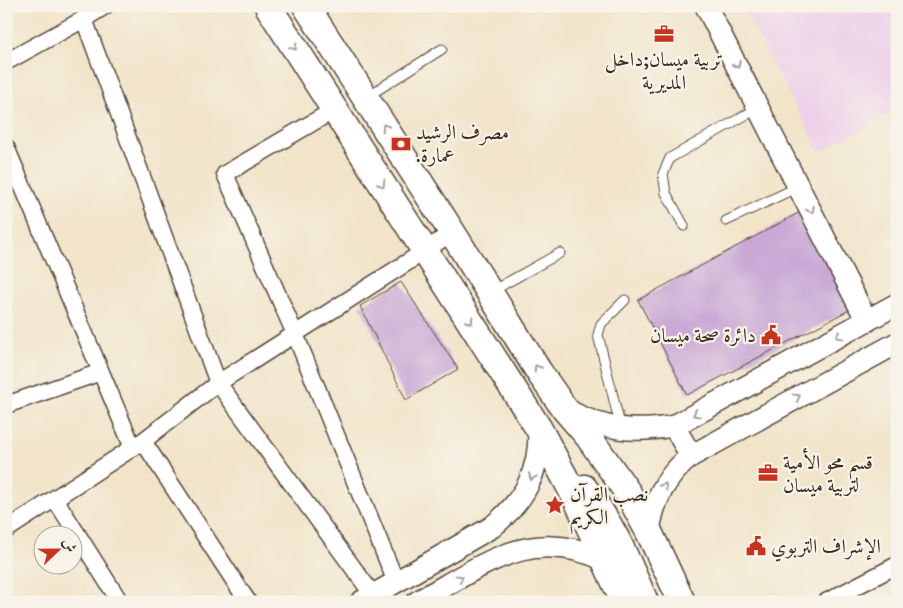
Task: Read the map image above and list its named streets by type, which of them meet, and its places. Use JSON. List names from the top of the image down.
{
  "places": {
    "office": ["تربية ميسان;داخل المديرية", "قسم محو الأمية لتربية ميسان"],
    "bank": ["مصرف الرشيد .عمارة"],
    "public building": ["دائرة صحة ميسان", "الإشراف التربوي"],
    "place": ["نصب القرآن الكريم"]
  },
  "north": "right"
}
